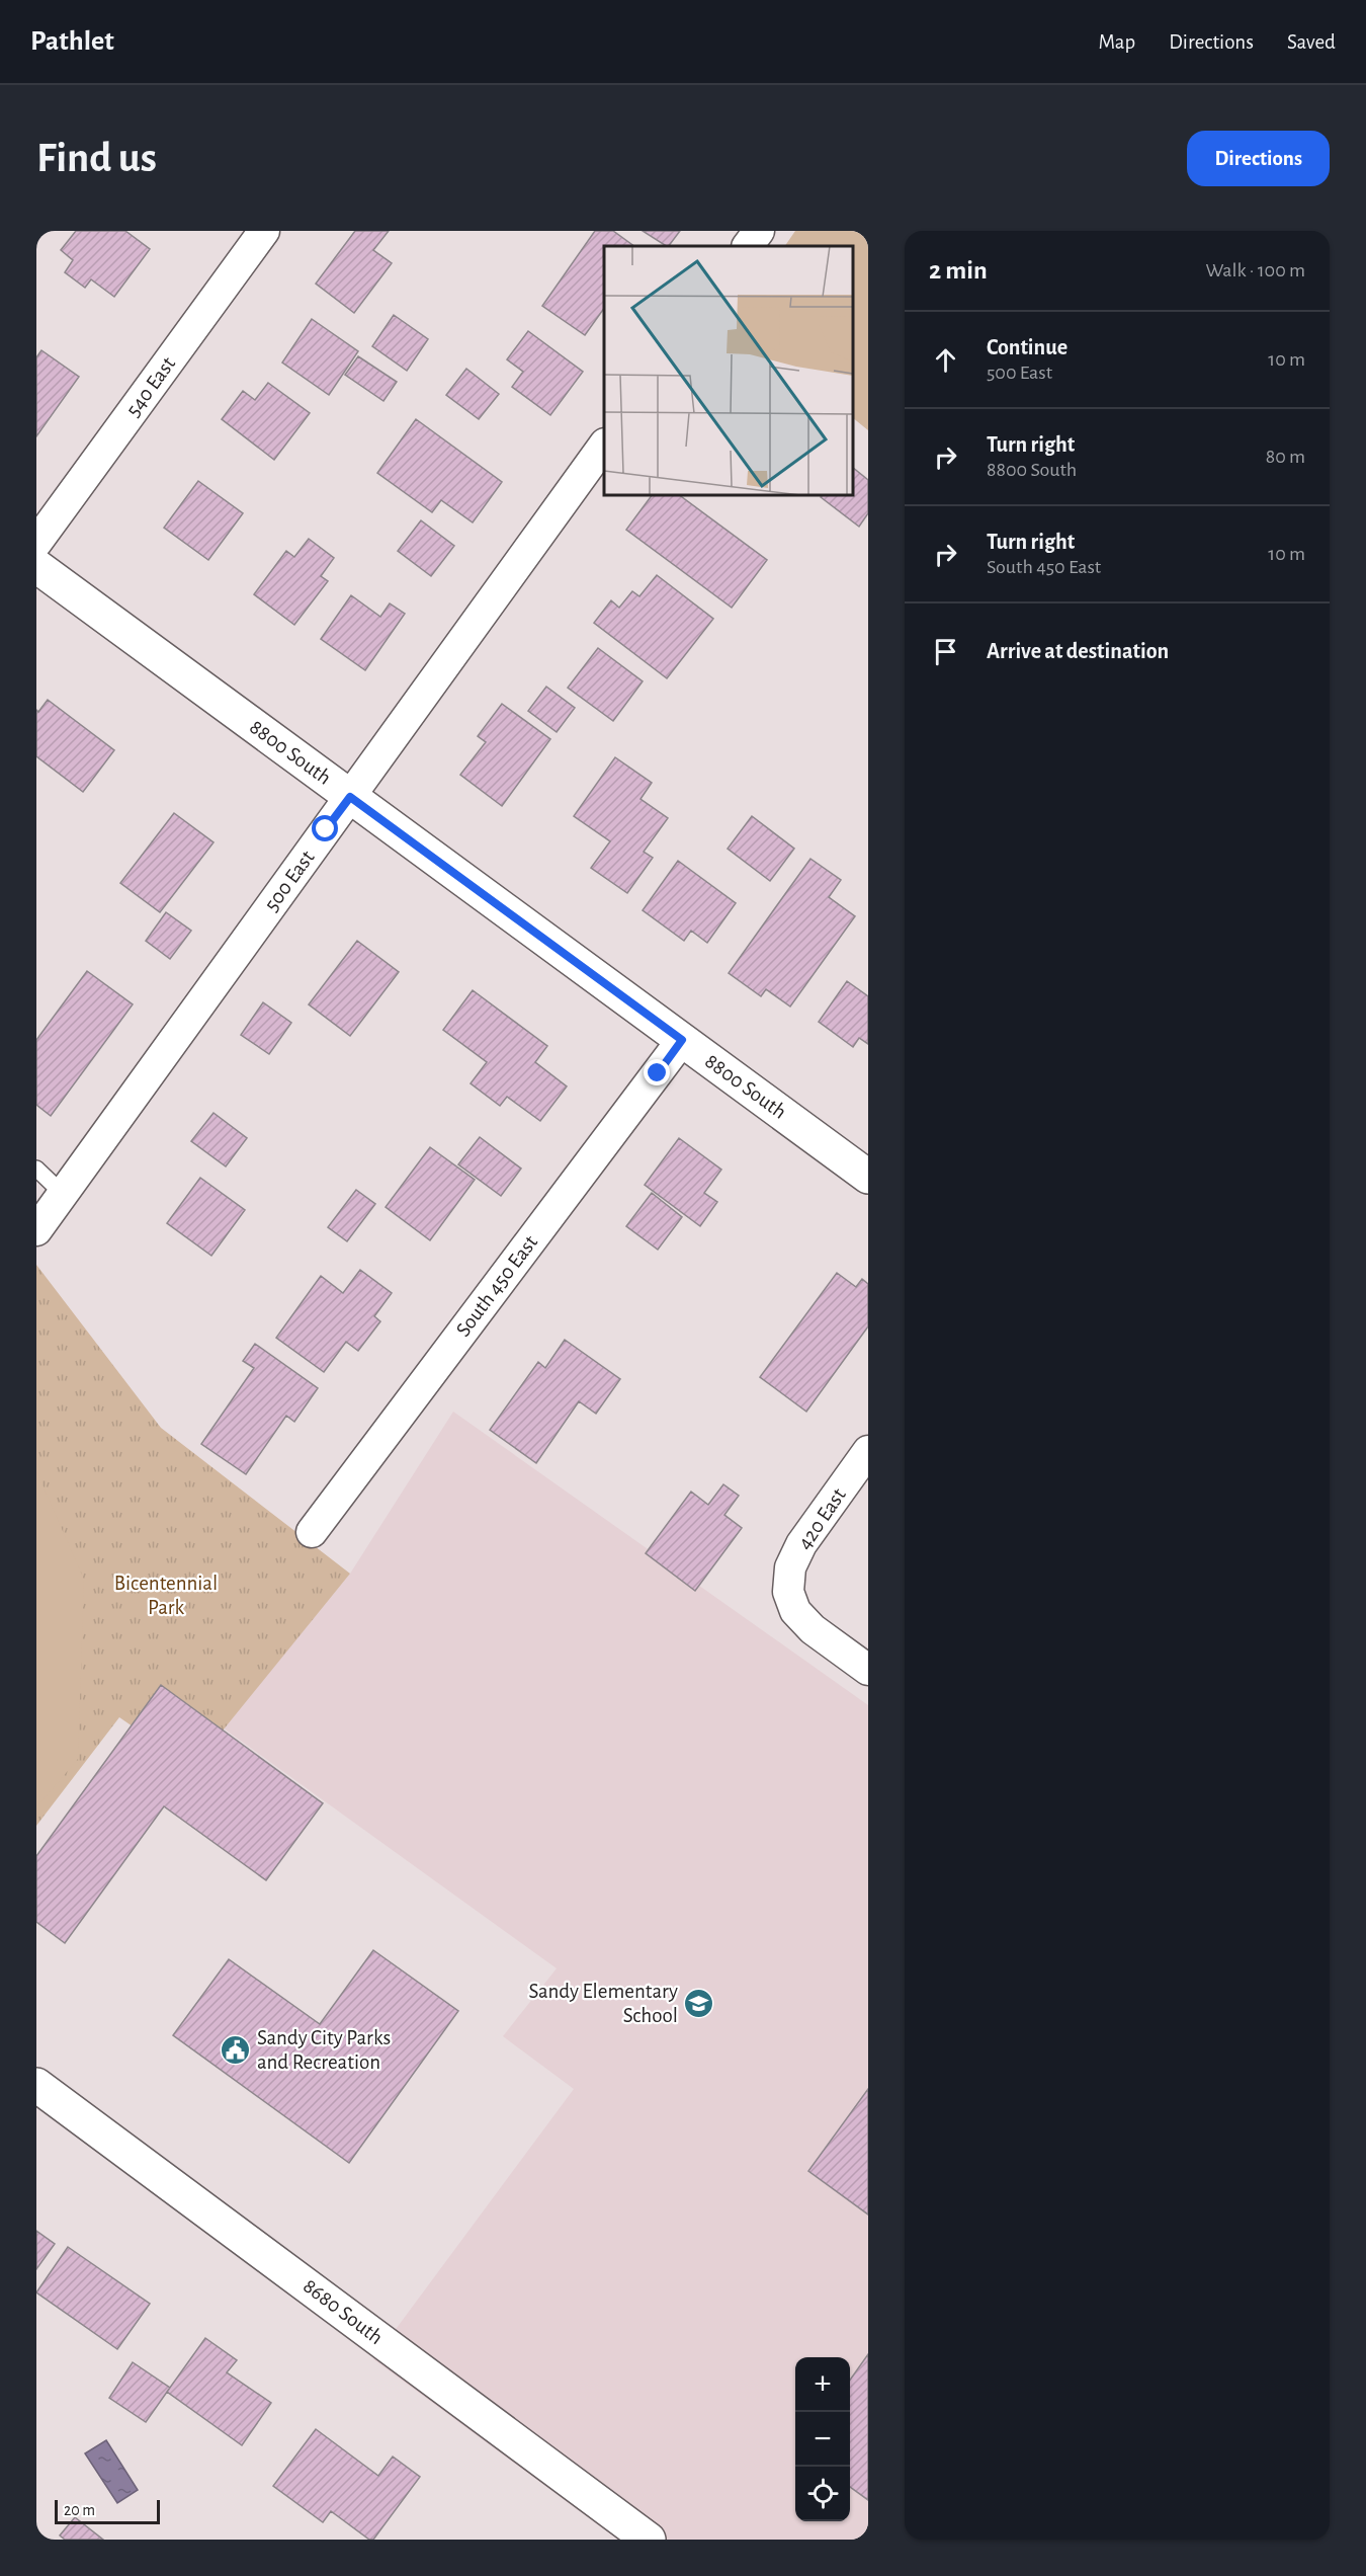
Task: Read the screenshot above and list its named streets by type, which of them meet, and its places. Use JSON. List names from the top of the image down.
{
  "streets": {
    "street": [
      "540 East",
      "8800 South",
      "500 East",
      "South 450 East",
      "420 East",
      "8680 South"
    ]
  },
  "crossings": [
    ["8800 South", "500 East"],
    ["8800 South", "South 450 East"]
  ],
  "parks": ["Bicentennial Park"],
  "places": {
    "school or university": ["Sandy Elementary School"],
    "public building": ["Sandy City Parks and Recreation"]
  },
  "scale_bar": "20 m",
  "page": {
    "header": "Pathlet",
    "nav": ["Map", "Directions", "Saved"],
    "buttons": "Directions",
    "title": "Find us",
    "heading": ["2 min", "Walk · 100 m"],
    "list": [
      ["Continue", "500 East", "10 m"],
      ["Turn right", "8800 South", "80 m"],
      ["Turn right", "South 450 East", "10 m"],
      "Arrive at destination"
    ],
    "map_buttons": ["+", "−"],
    "scale": "20 m"
  }
}
